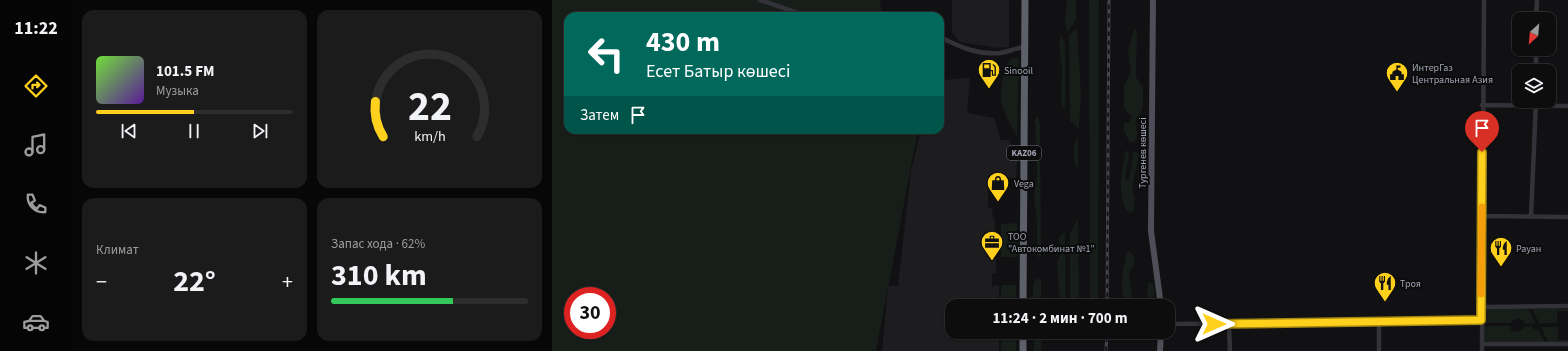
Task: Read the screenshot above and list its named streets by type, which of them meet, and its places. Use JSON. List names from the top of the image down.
{
  "streets": {
    "highway": ["KАZ06"],
    "main road": ["Тургенев көшесі"]
  },
  "places": {
    "fuel station": ["Sinooil"],
    "public building": ["ИнтерГаз Центральная Азия"],
    "shop": ["Vega"],
    "office": ["ТОО \"Автокомбинат №1\""],
    "restaurant": ["Рауан", "Троя"]
  },
  "north": "bottom left",
  "page": {
    "tabs": "11:22",
    "turn": ["430 m", "Есет Батыр көшесі"],
    "song": ["101.5 FM", "Музыка"],
    "then": "Затем",
    "tile": [
      "Климат",
      ["Запас хода · 62%", "310 km"]
    ],
    "heat": ["−", "22°", "+"],
    "limit": "30",
    "trip": "11:24 · 2 мин · 700 m",
    "gauge": ["22", "km/h"]
  }
}
